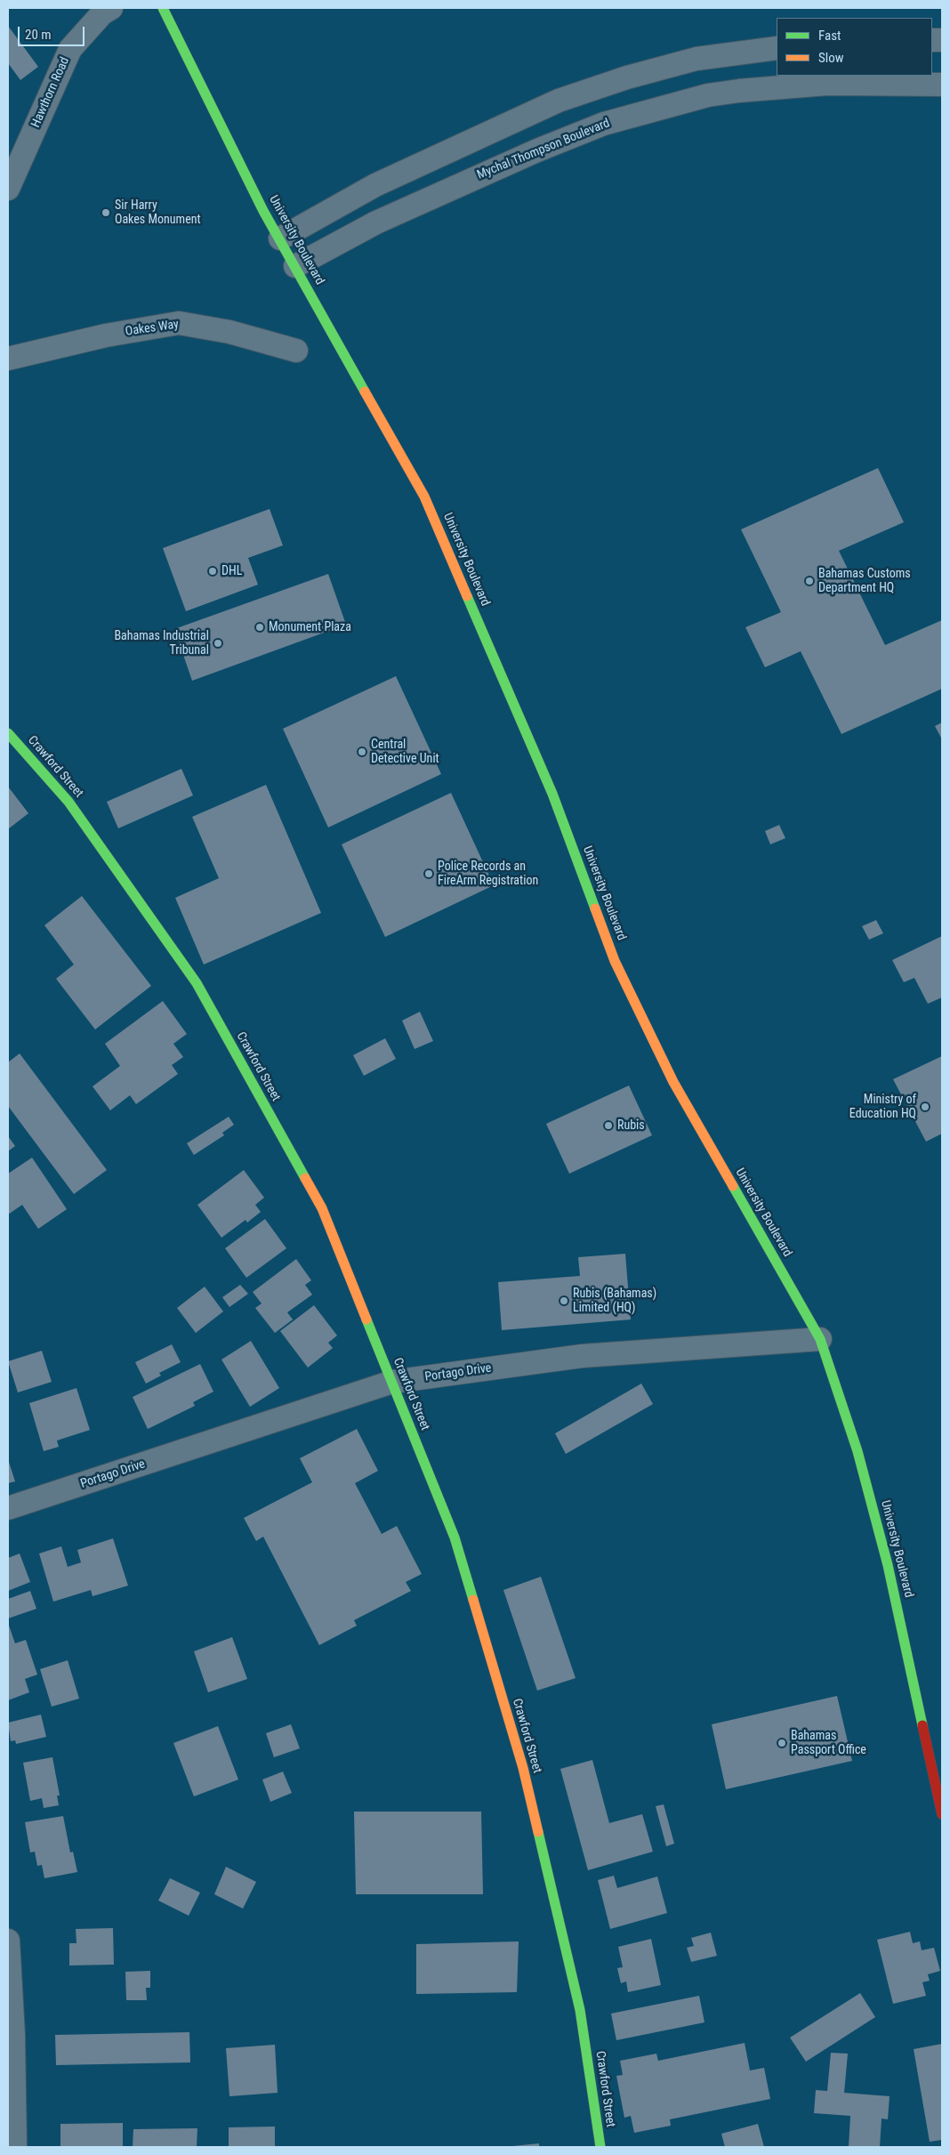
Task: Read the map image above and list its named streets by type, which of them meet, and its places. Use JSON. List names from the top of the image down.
{
  "streets": {
    "main road": ["University Boulevard", "Crawford Street"],
    "street": [
      "Hawthorn Road",
      "Mychal Thompson Boulevard",
      "Oakes Way",
      "Portago Drive"
    ]
  },
  "crossings": [
    ["Mychal Thompson Boulevard", "University Boulevard"],
    ["University Boulevard", "Portago Drive"],
    ["Crawford Street", "Portago Drive"]
  ],
  "places": [
    "Sir Harry Oakes Monument",
    "DHL",
    "Bahamas Customs Department HQ",
    "Monument Plaza",
    "Bahamas Industrial Tribunal",
    "Central Detective Unit",
    "Police Records an FireArm Registration",
    "Ministry of Education HQ",
    "Rubis",
    "Rubis (Bahamas) Limited (HQ)",
    "Bahamas Passport Office"
  ],
  "legend": ["Fast", "Slow"],
  "scale_bar": "20 m"
}
